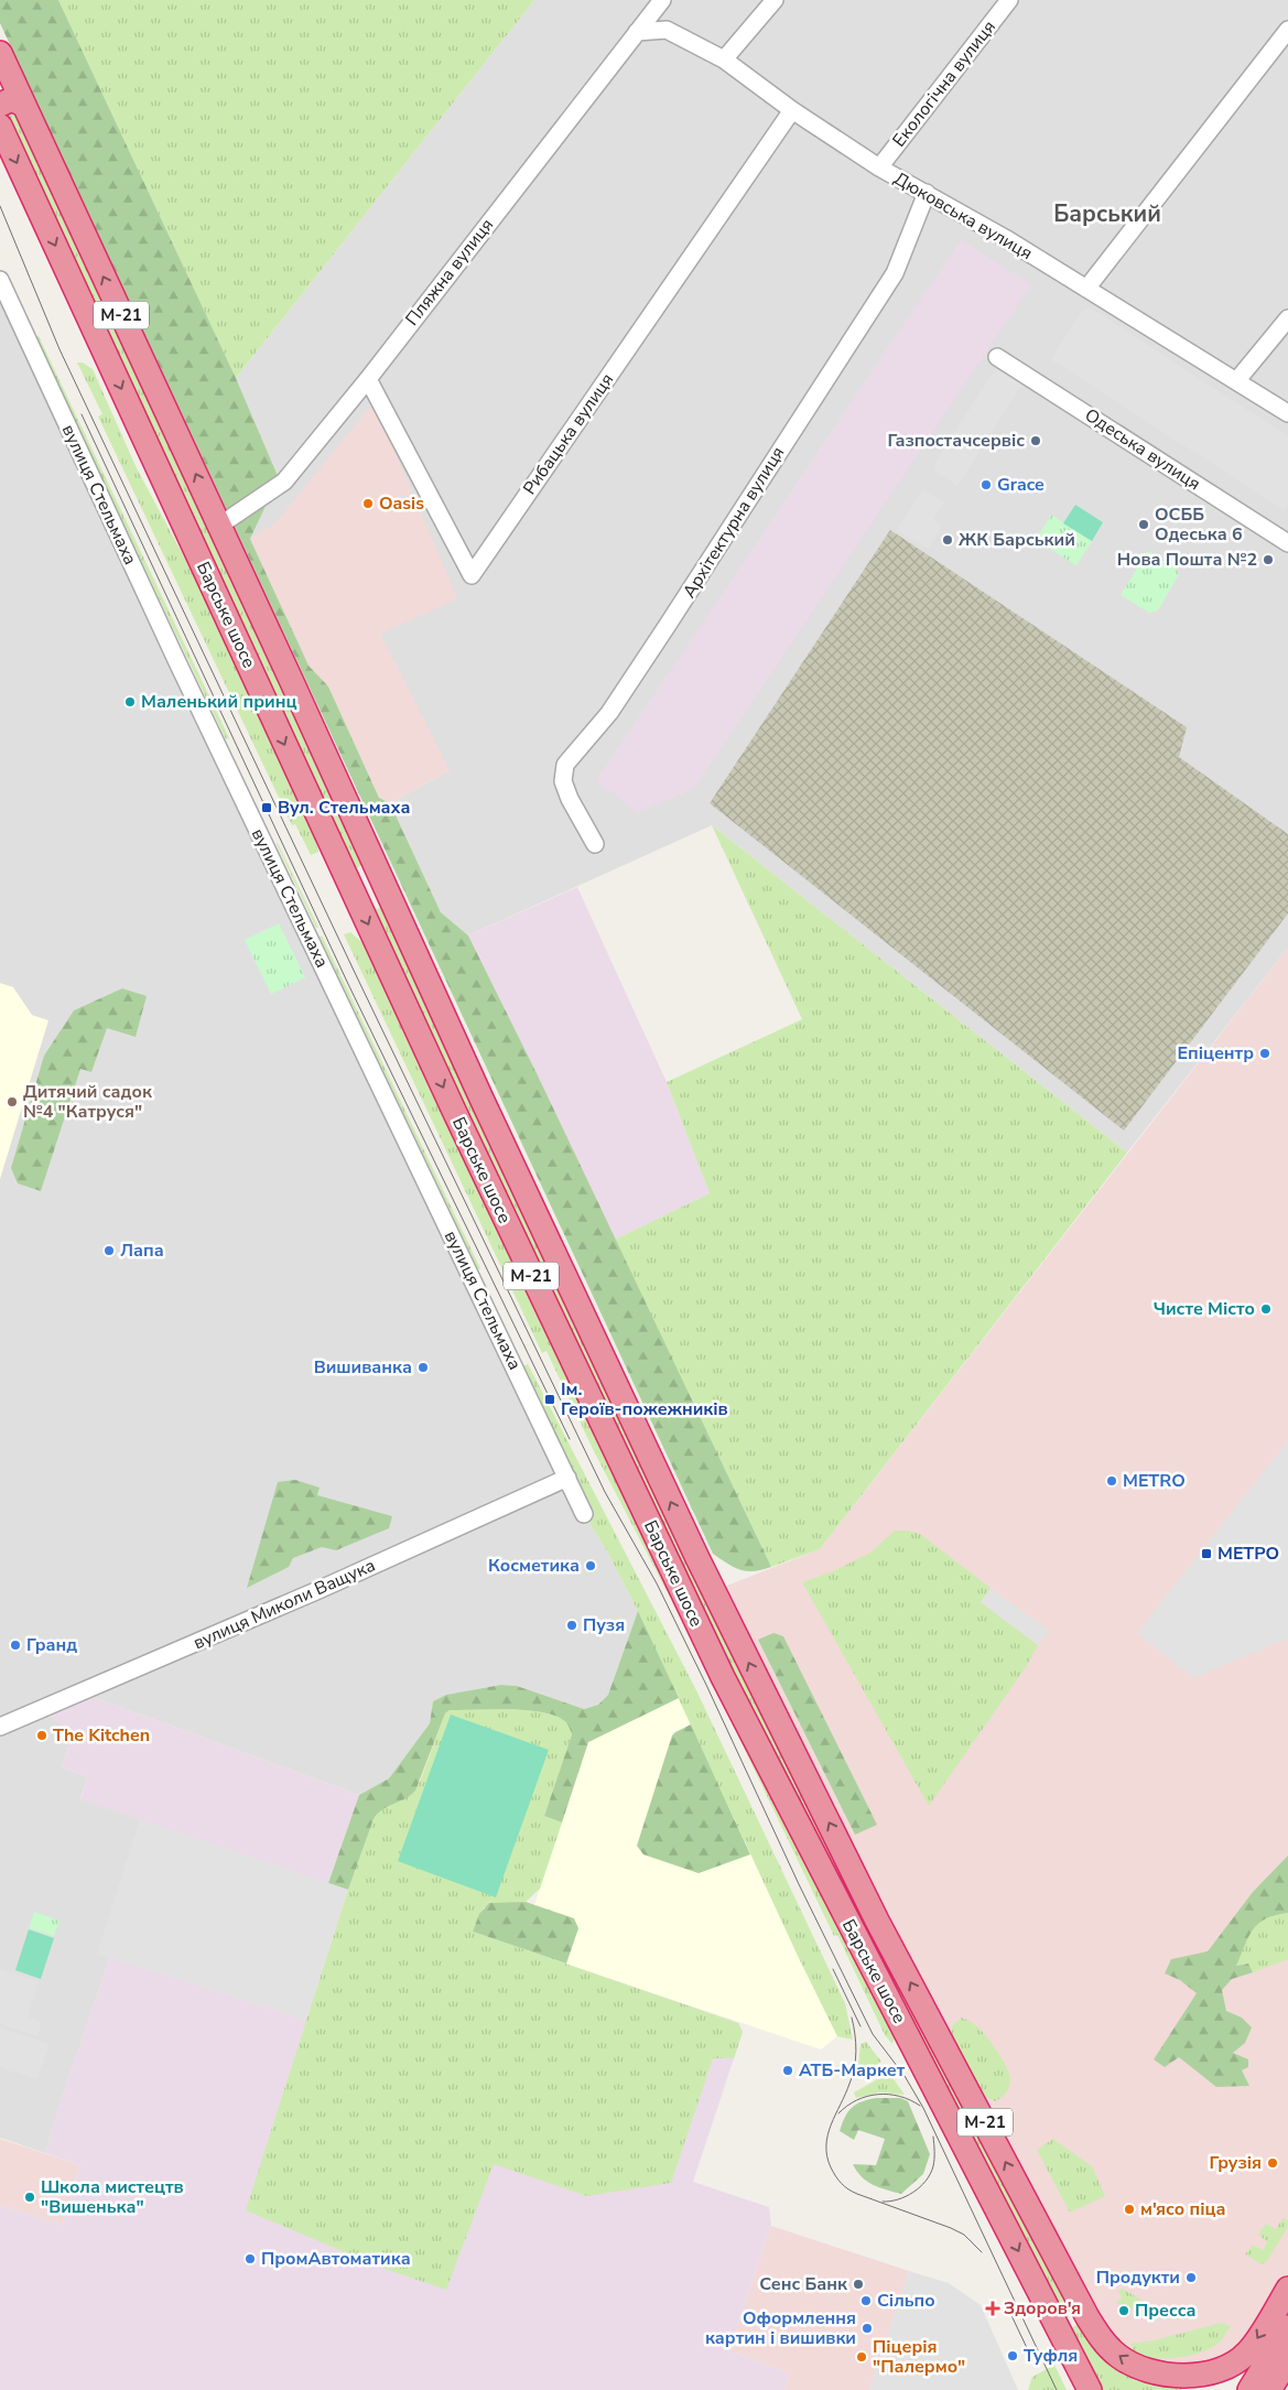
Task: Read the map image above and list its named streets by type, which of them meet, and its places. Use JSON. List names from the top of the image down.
{
  "streets": {
    "highway": ["М-21", "Барське шосе"],
    "street": [
      "Екологічна вулиця",
      "Дюковська вулиця",
      "Пляжна вулиця",
      "Рибацька вулиця",
      "Одеська вулиця",
      "вулиця Стельмаха",
      "Архітектурна вулиця",
      "вулиця Миколи Ващука"
    ]
  },
  "crossings": [
    ["Екологічна вулиця", "Дюковська вулиця"],
    ["Дюковська вулиця", "Пляжна вулиця"],
    ["Дюковська вулиця", "Рибацька вулиця"],
    ["Дюковська вулиця", "Архітектурна вулиця"],
    ["Пляжна вулиця", "М-21"],
    ["Пляжна вулиця", "Рибацька вулиця"],
    ["вулиця Стельмаха", "вулиця Миколи Ващука"]
  ],
  "districts": ["Барський"],
  "places": {
    "other": [
      "Газпостачсервіс",
      "Grace",
      "Oasis",
      "ОСББ Одеська 6",
      "ЖК Барський",
      "Нова Пошта №2",
      "Маленький принц",
      "Епіцентр",
      "Дитячий садок №4 \"Катруся\"",
      "Лапа",
      "Чисте Місто",
      "Вишиванка",
      "METRO",
      "Косметика",
      "Пузя",
      "Гранд",
      "The Kitchen",
      "АТБ-Маркет",
      "Грузія",
      "Школа мистецтв \"Вишенька\"",
      "м'ясо піца",
      "ПромАвтоматика",
      "Продукти",
      "Сенс Банк",
      "Сільпо",
      "Пресса",
      "Оформлення картин і вишивки",
      "Туфля",
      "Піцерія \"Палермо\""
    ],
    "transit": ["Вул. Стельмаха", "Ім. Героїв-пожежників", "МЕТРО"],
    "health": ["Здоров'я"]
  }
}
